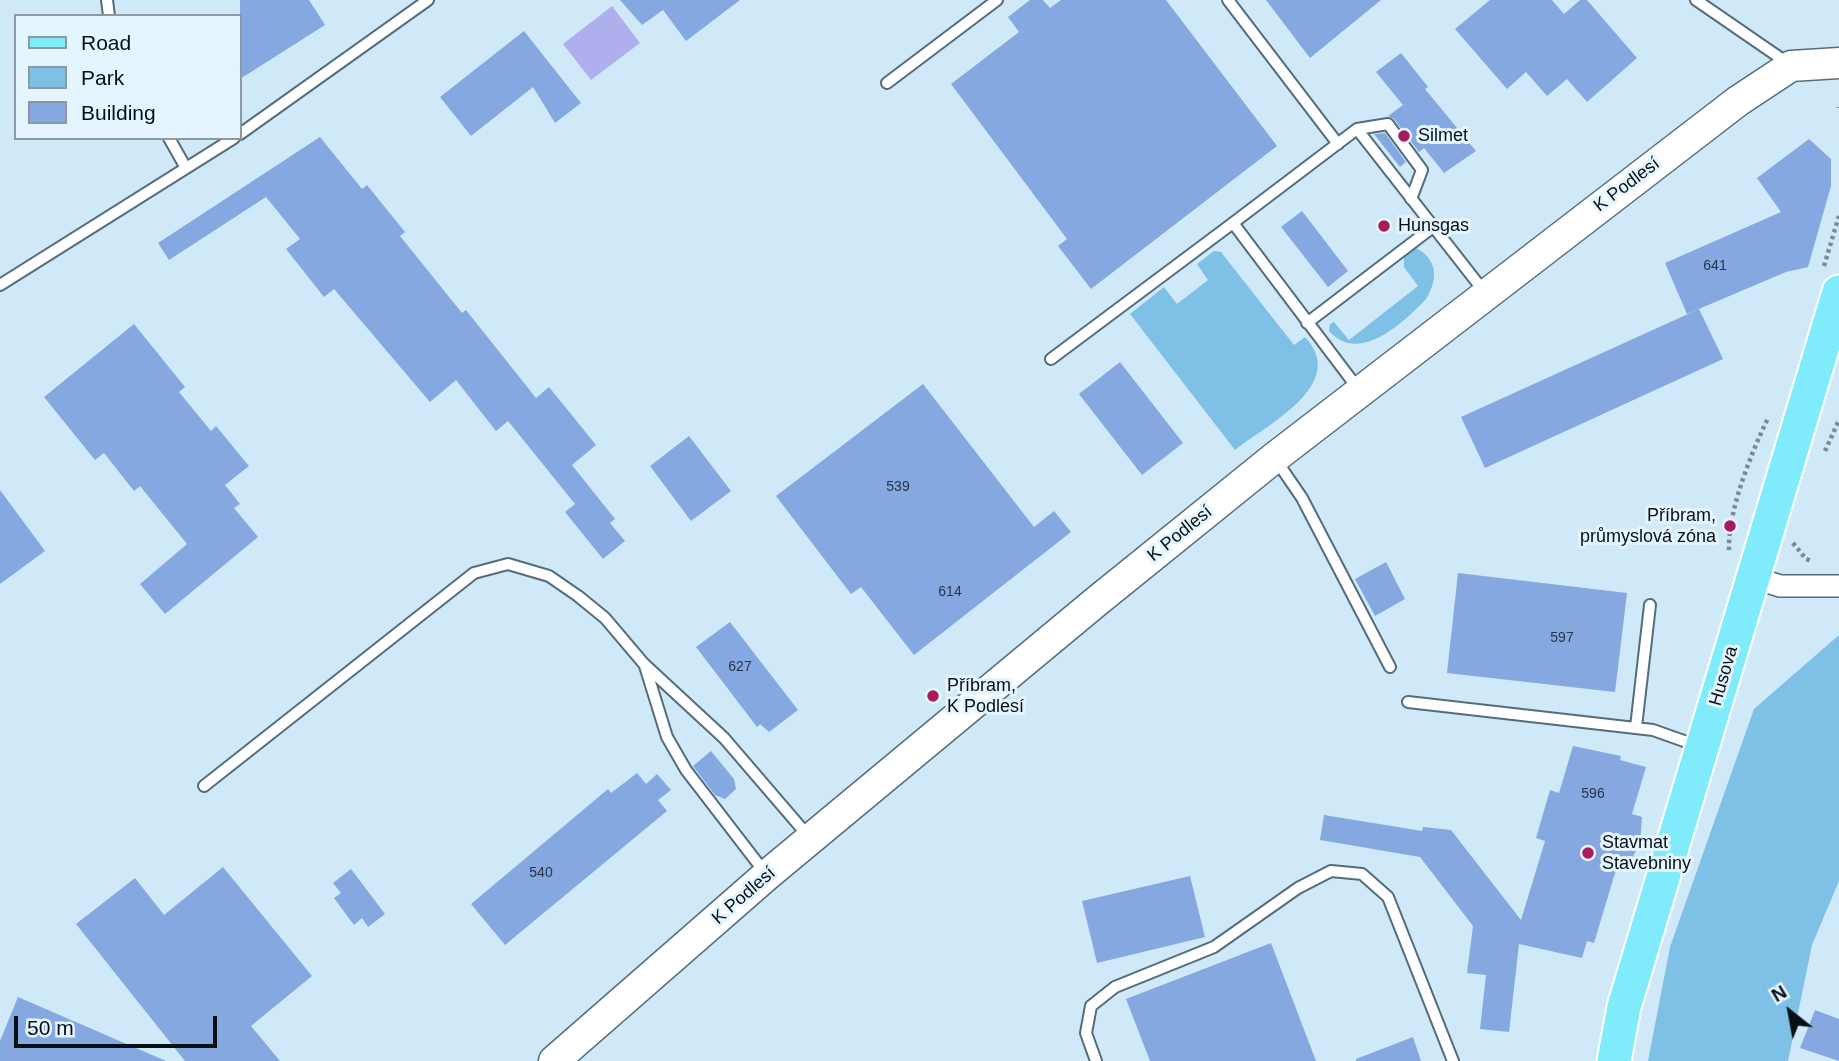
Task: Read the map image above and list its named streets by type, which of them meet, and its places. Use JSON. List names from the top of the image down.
{
  "streets": {
    "main road": ["Husova"],
    "street": ["K Podlesí"]
  },
  "places": [
    "Silmet",
    "Hunsgas",
    "Příbram, průmyslová zóna",
    "Příbram, K Podlesí",
    "Stavmat Stavebniny"
  ],
  "house_numbers": [
    "641",
    "539",
    "614",
    "597",
    "627",
    "596",
    "540"
  ],
  "legend": ["Road", "Park", "Building"],
  "scale_bar": "50 m",
  "north": "top left"
}
